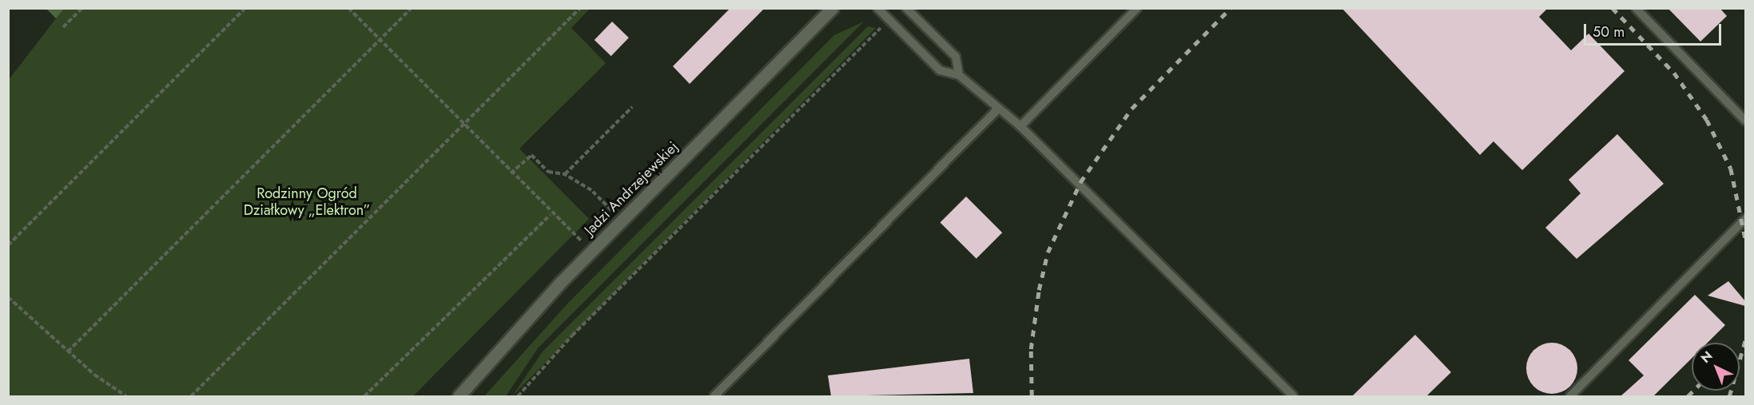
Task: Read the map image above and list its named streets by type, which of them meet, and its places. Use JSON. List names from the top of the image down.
{
  "streets": {
    "street": ["Jadzi Andrzejewskiej"]
  },
  "parks": ["Rodzinny Ogród Działkowy „Elektron”"],
  "scale_bar": "50 m",
  "north": "top left"
}
